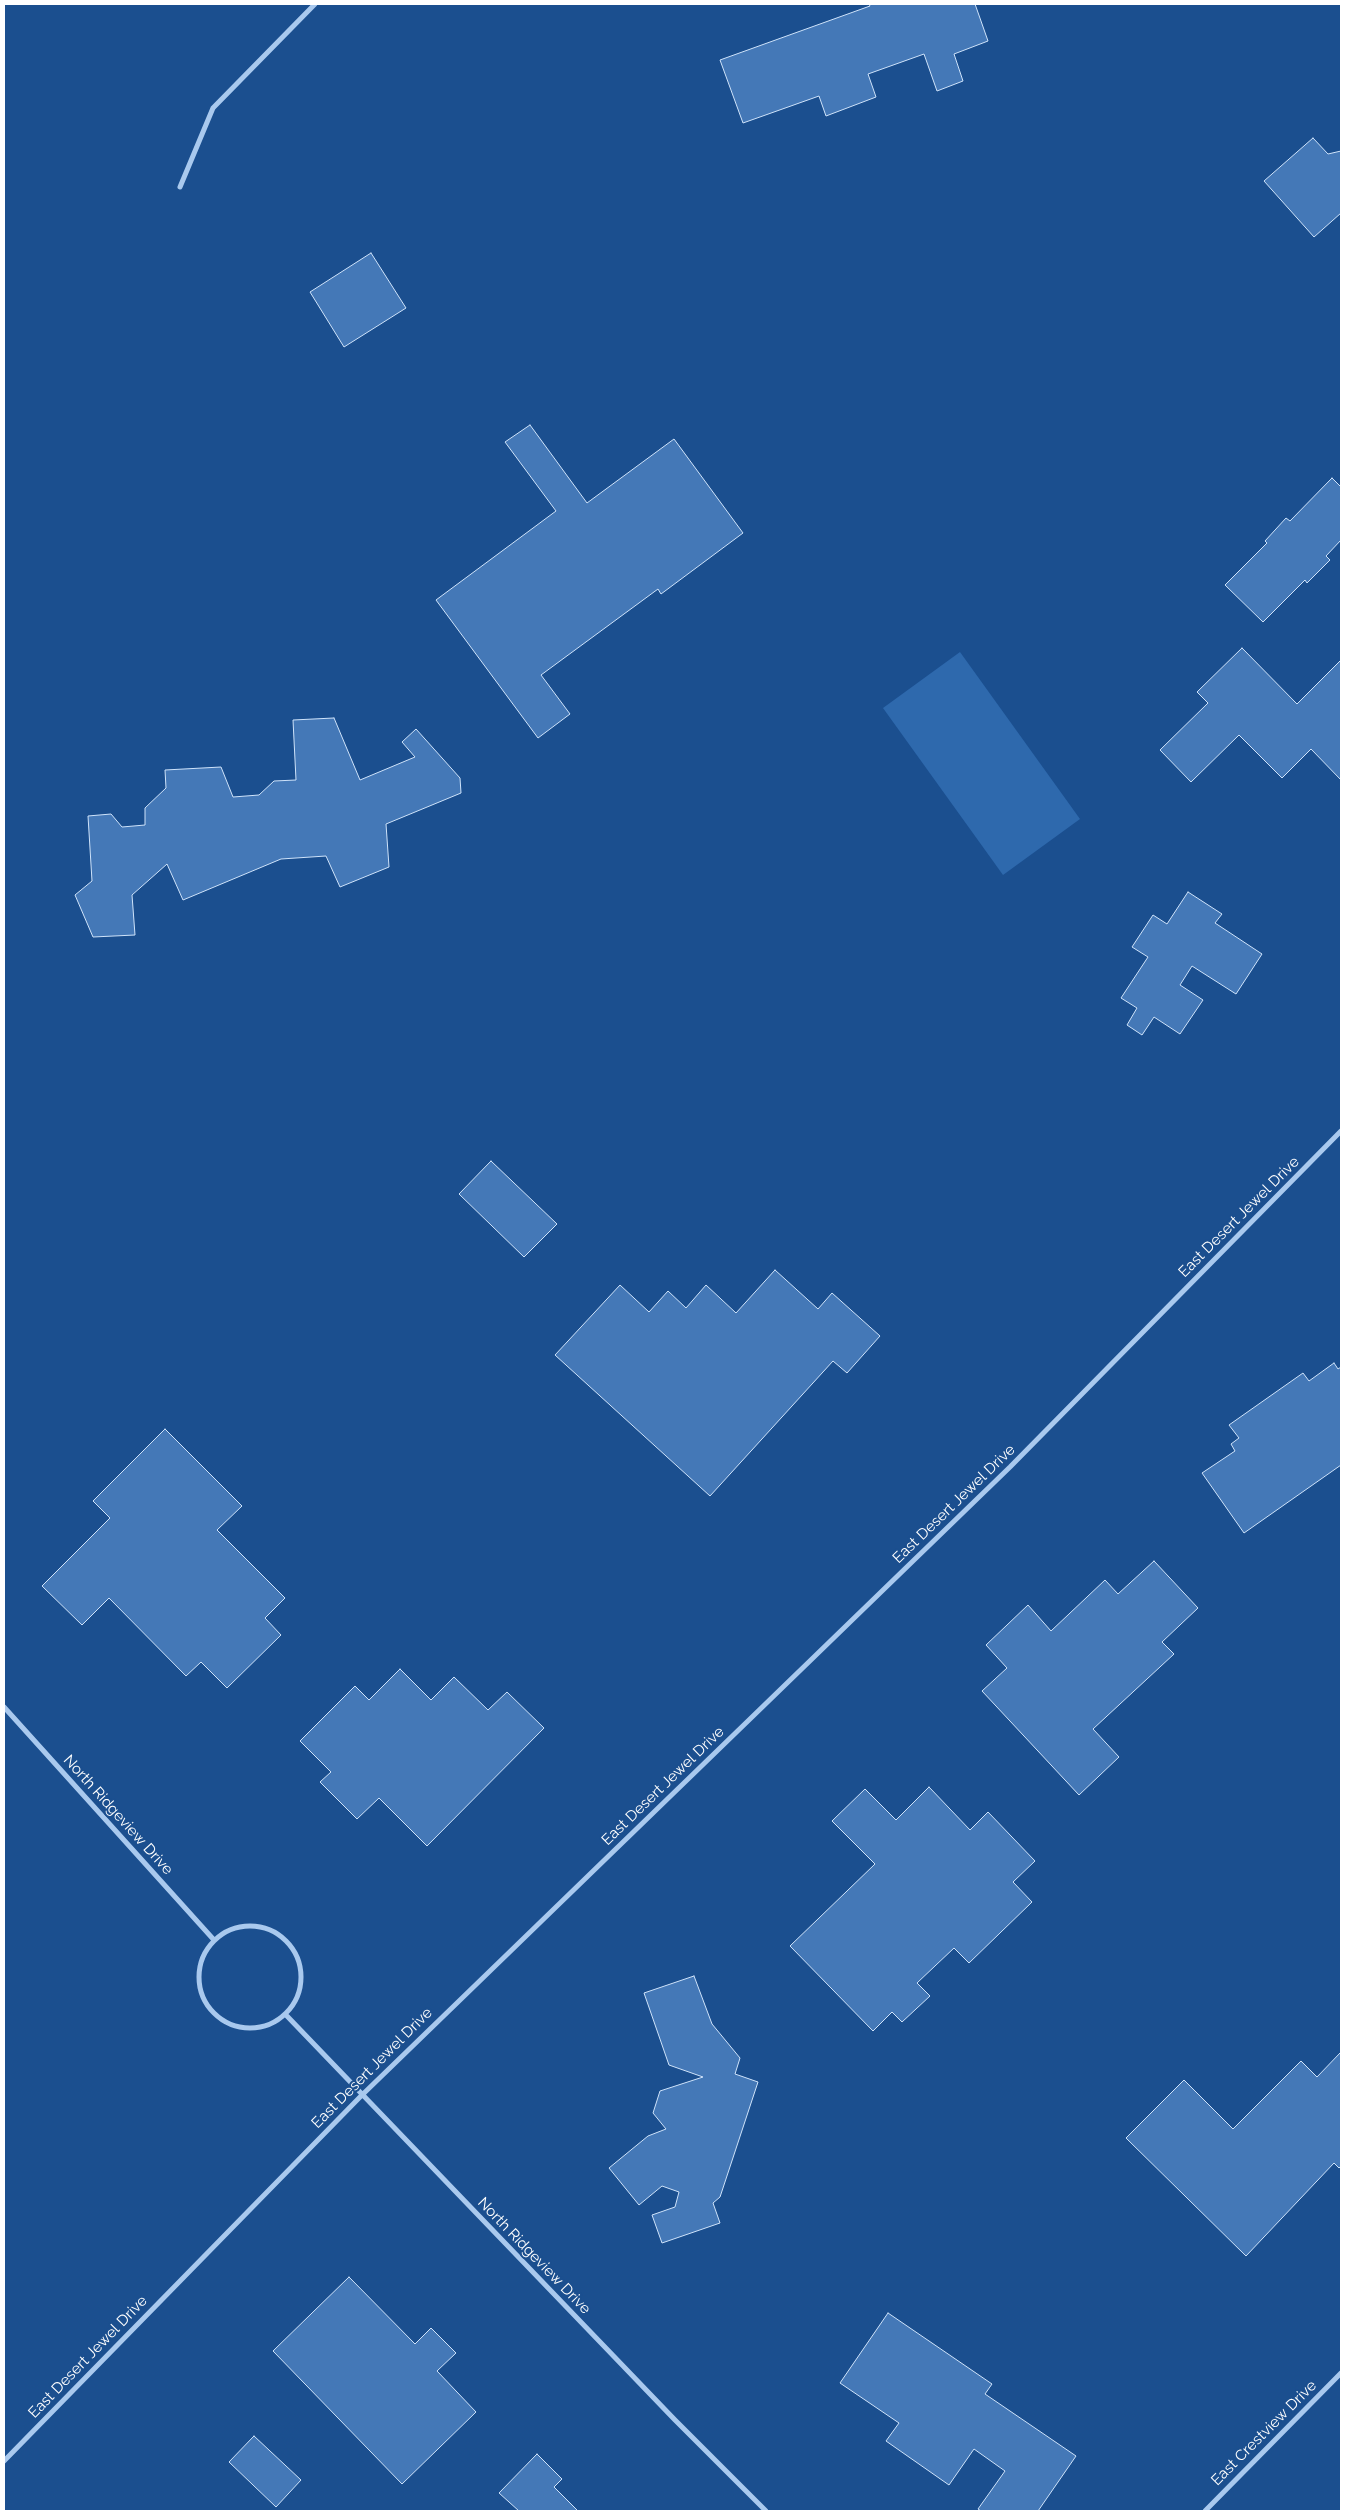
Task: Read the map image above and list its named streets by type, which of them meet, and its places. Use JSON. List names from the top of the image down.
{
  "streets": {
    "street": ["East Desert Jewel Drive", "North Ridgeview Drive", "East Crestview Drive"]
  },
  "crossings": [
    ["East Desert Jewel Drive", "North Ridgeview Drive"]
  ]
}
